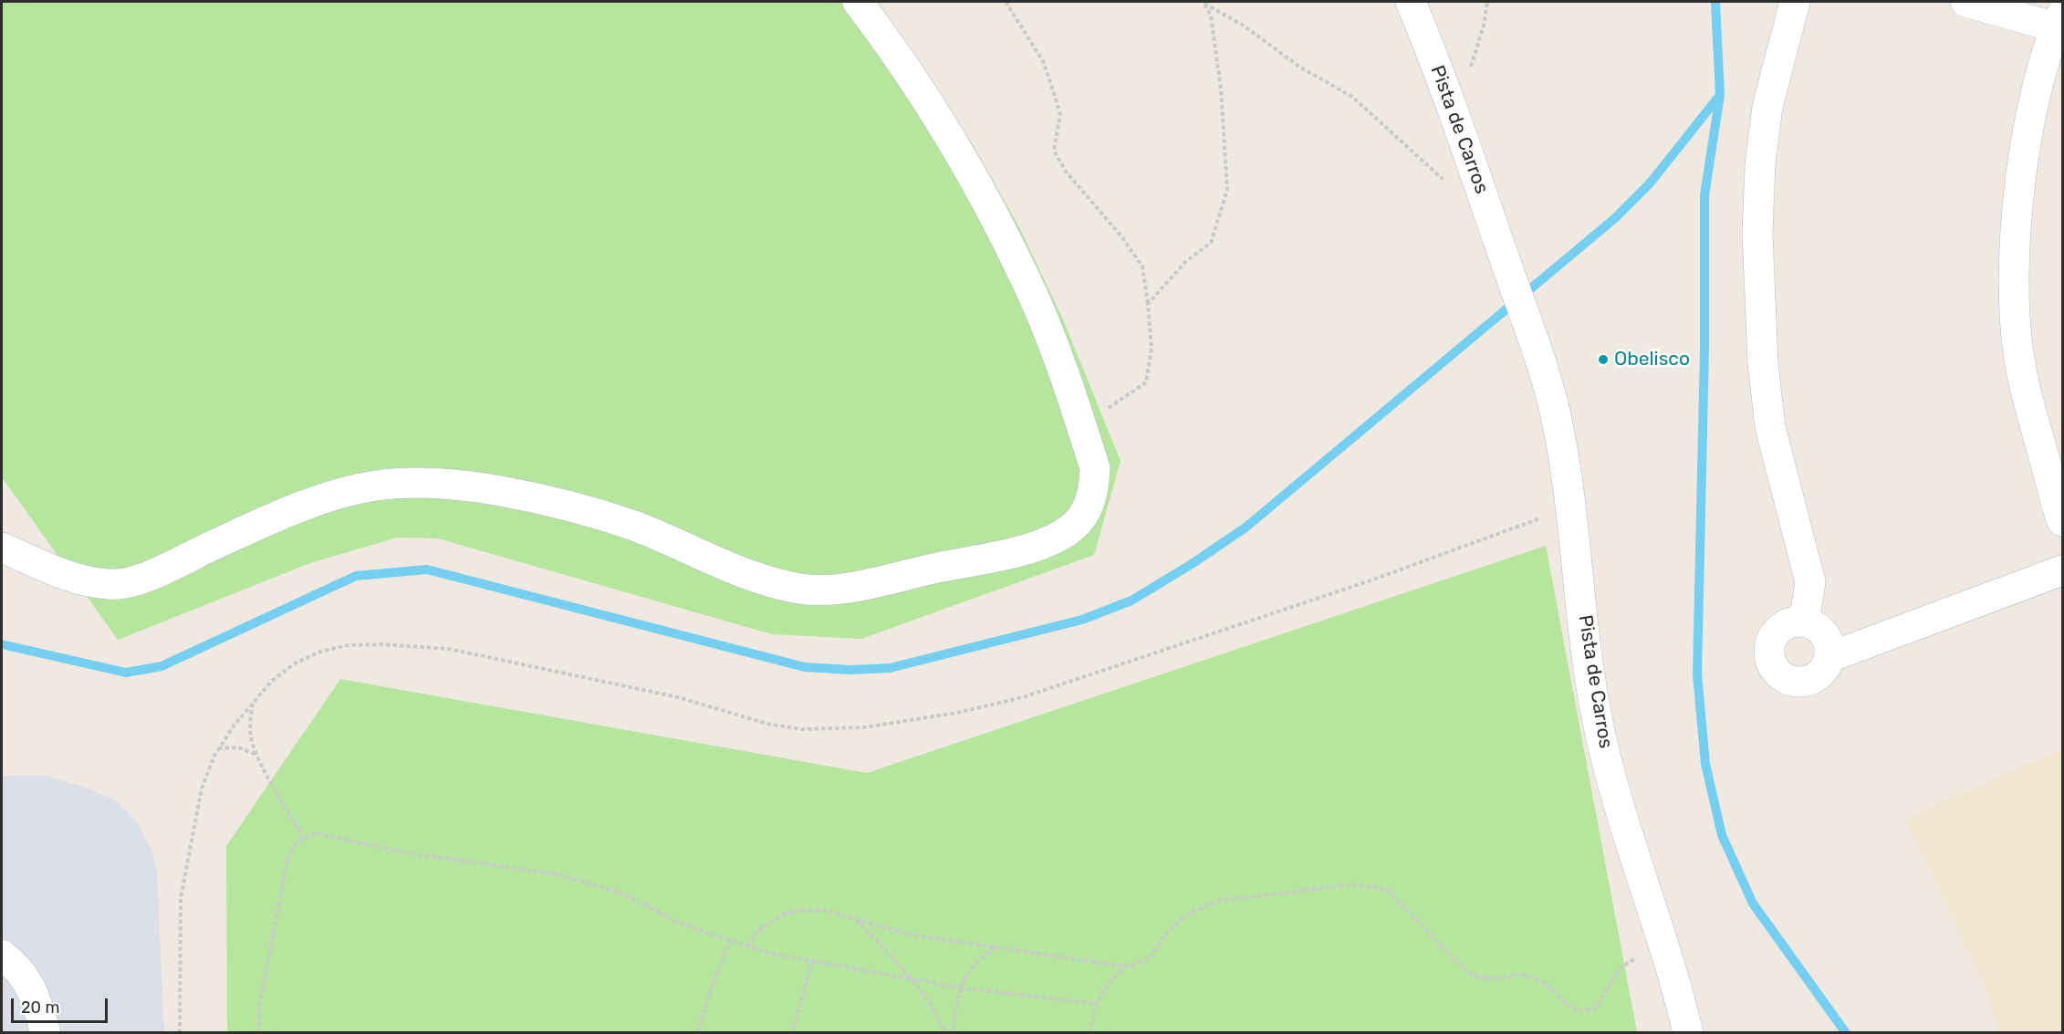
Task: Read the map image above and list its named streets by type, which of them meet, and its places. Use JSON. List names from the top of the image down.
{
  "streets": {
    "street": ["Pista de Carros"]
  },
  "places": ["Obelisco"],
  "scale_bar": "20 m"
}
